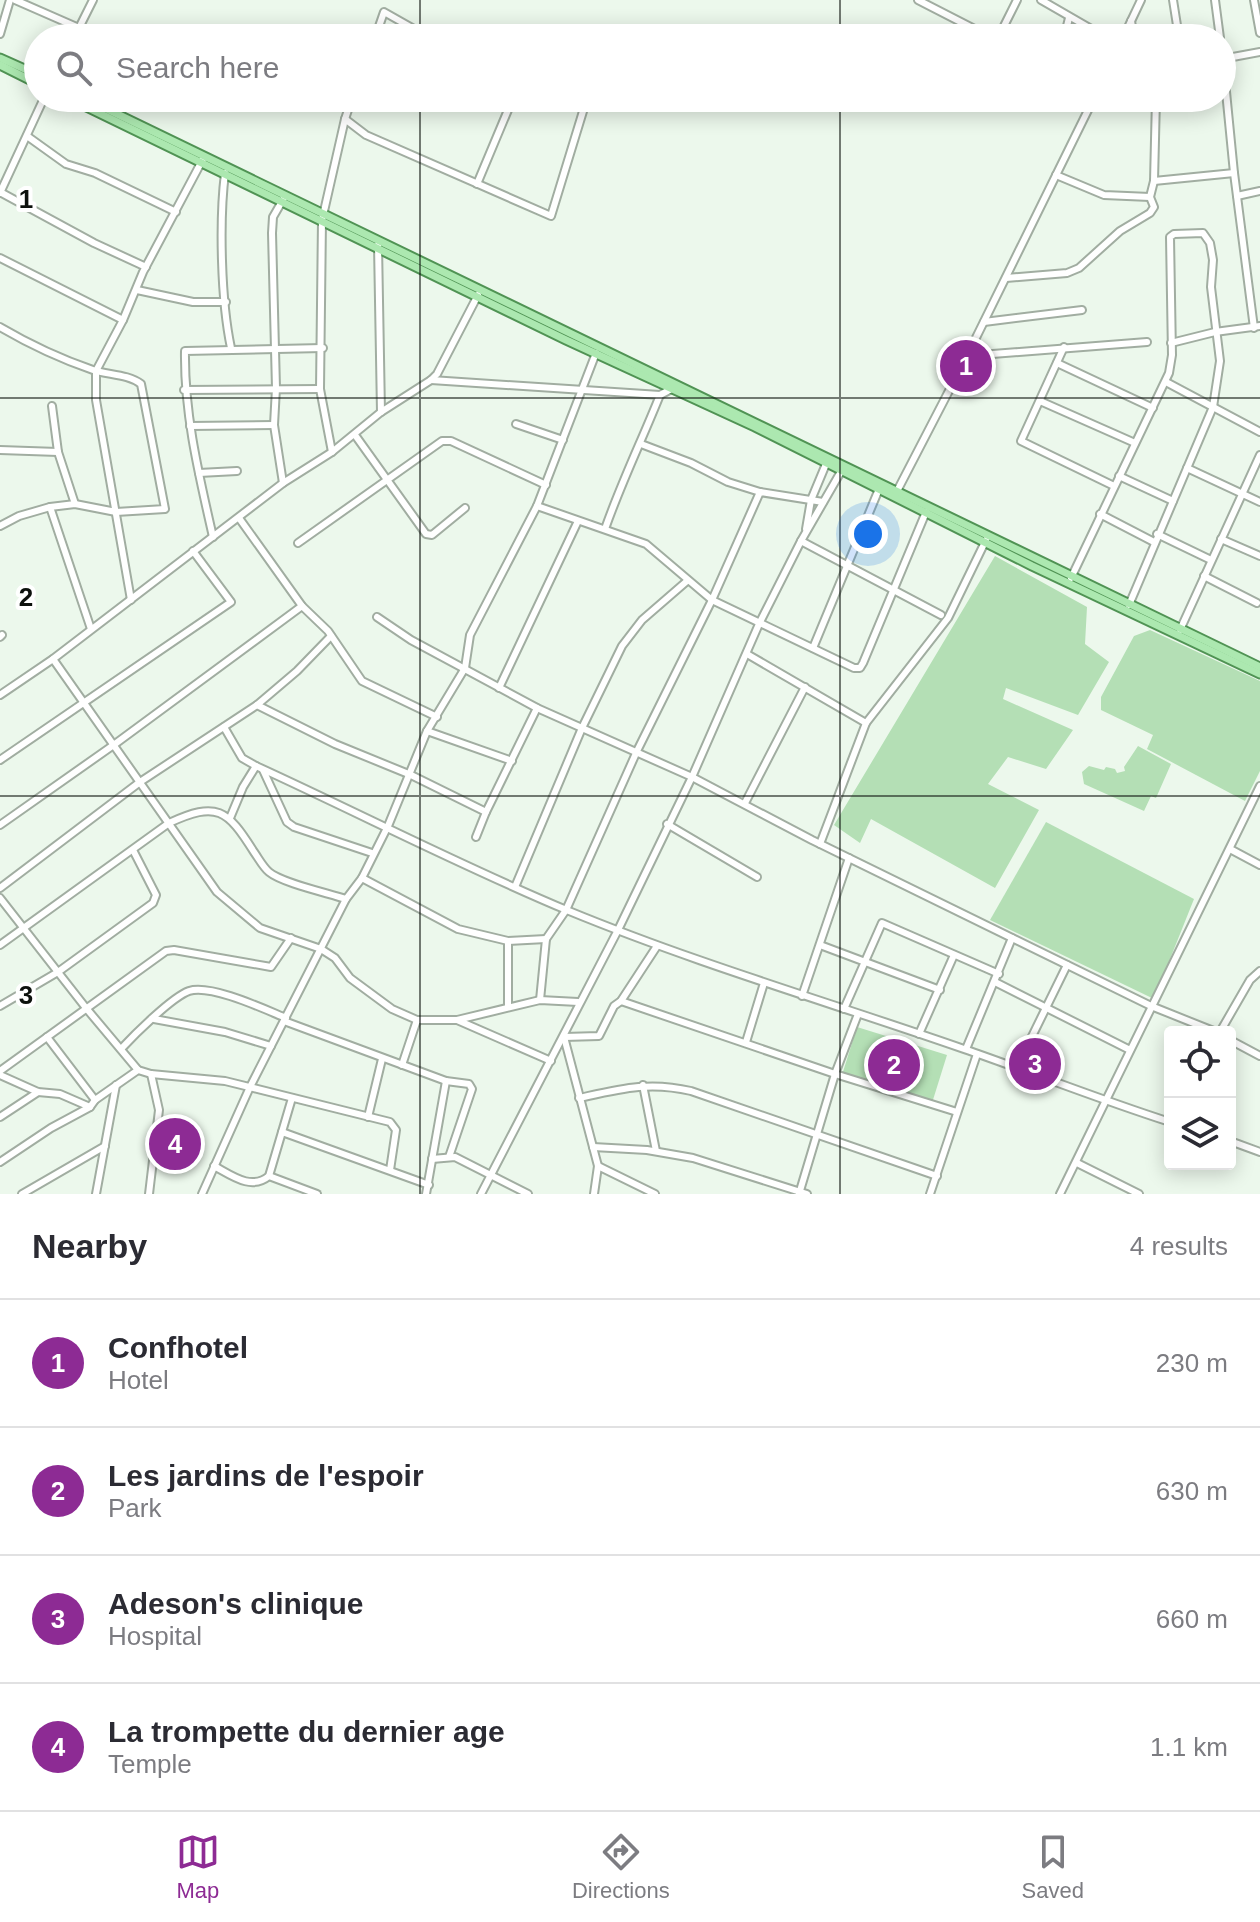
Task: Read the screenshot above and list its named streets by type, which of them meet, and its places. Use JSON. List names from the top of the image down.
{
  "page": {
    "search": "Search here",
    "pins": [
      "1",
      "3",
      "2",
      "4"
    ],
    "heading": ["Nearby", "4 results"],
    "list": [
      {
        "mark": "1",
        "name": "Confhotel",
        "note": "Hotel",
        "value": "230 m"
      },
      {
        "mark": "2",
        "name": "Les jardins de l'espoir",
        "note": "Park",
        "value": "630 m"
      },
      {
        "mark": "3",
        "name": "Adeson's clinique",
        "note": "Hospital",
        "value": "660 m"
      },
      {
        "mark": "4",
        "name": "La trompette du dernier age",
        "note": "Temple",
        "value": "1.1 km"
      }
    ],
    "nav": ["Map", "Directions", "Saved"]
  },
  "grid": {
    "rows": ["1", "2", "3"]
  }
}
